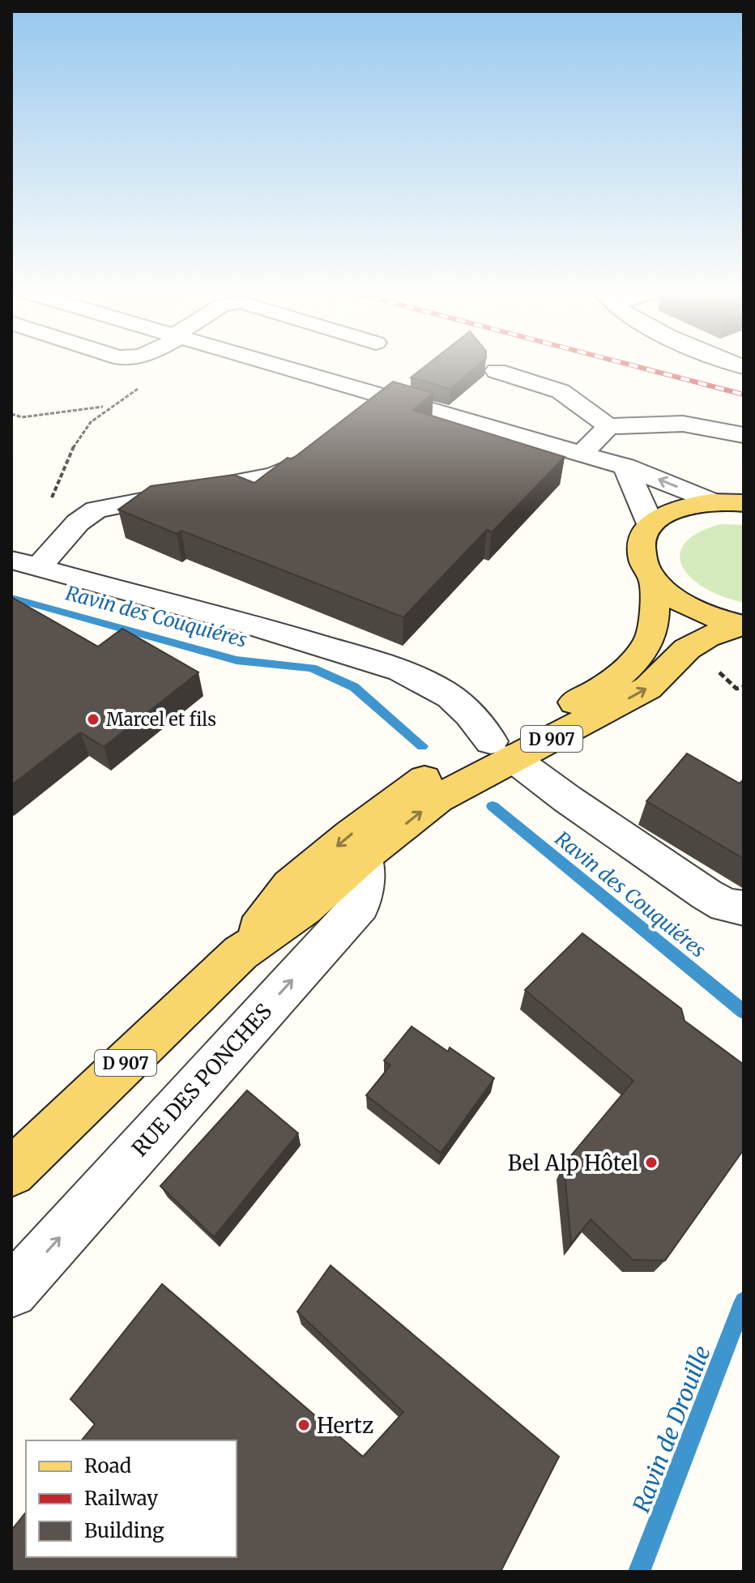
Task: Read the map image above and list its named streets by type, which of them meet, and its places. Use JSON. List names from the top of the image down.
{
  "streets": {
    "main road": ["D 907"],
    "street": ["RUE DES PONCHES"]
  },
  "crossings": [
    ["D 907", "RUE DES PONCHES"]
  ],
  "one_way": ["RUE DES PONCHES"],
  "water": ["Ravin des Couquiéres", "Ravin de Drouille"],
  "places": ["Marcel et fils", "Bel Alp Hôtel", "Hertz"],
  "legend": ["Road", "Railway", "Building"]
}
